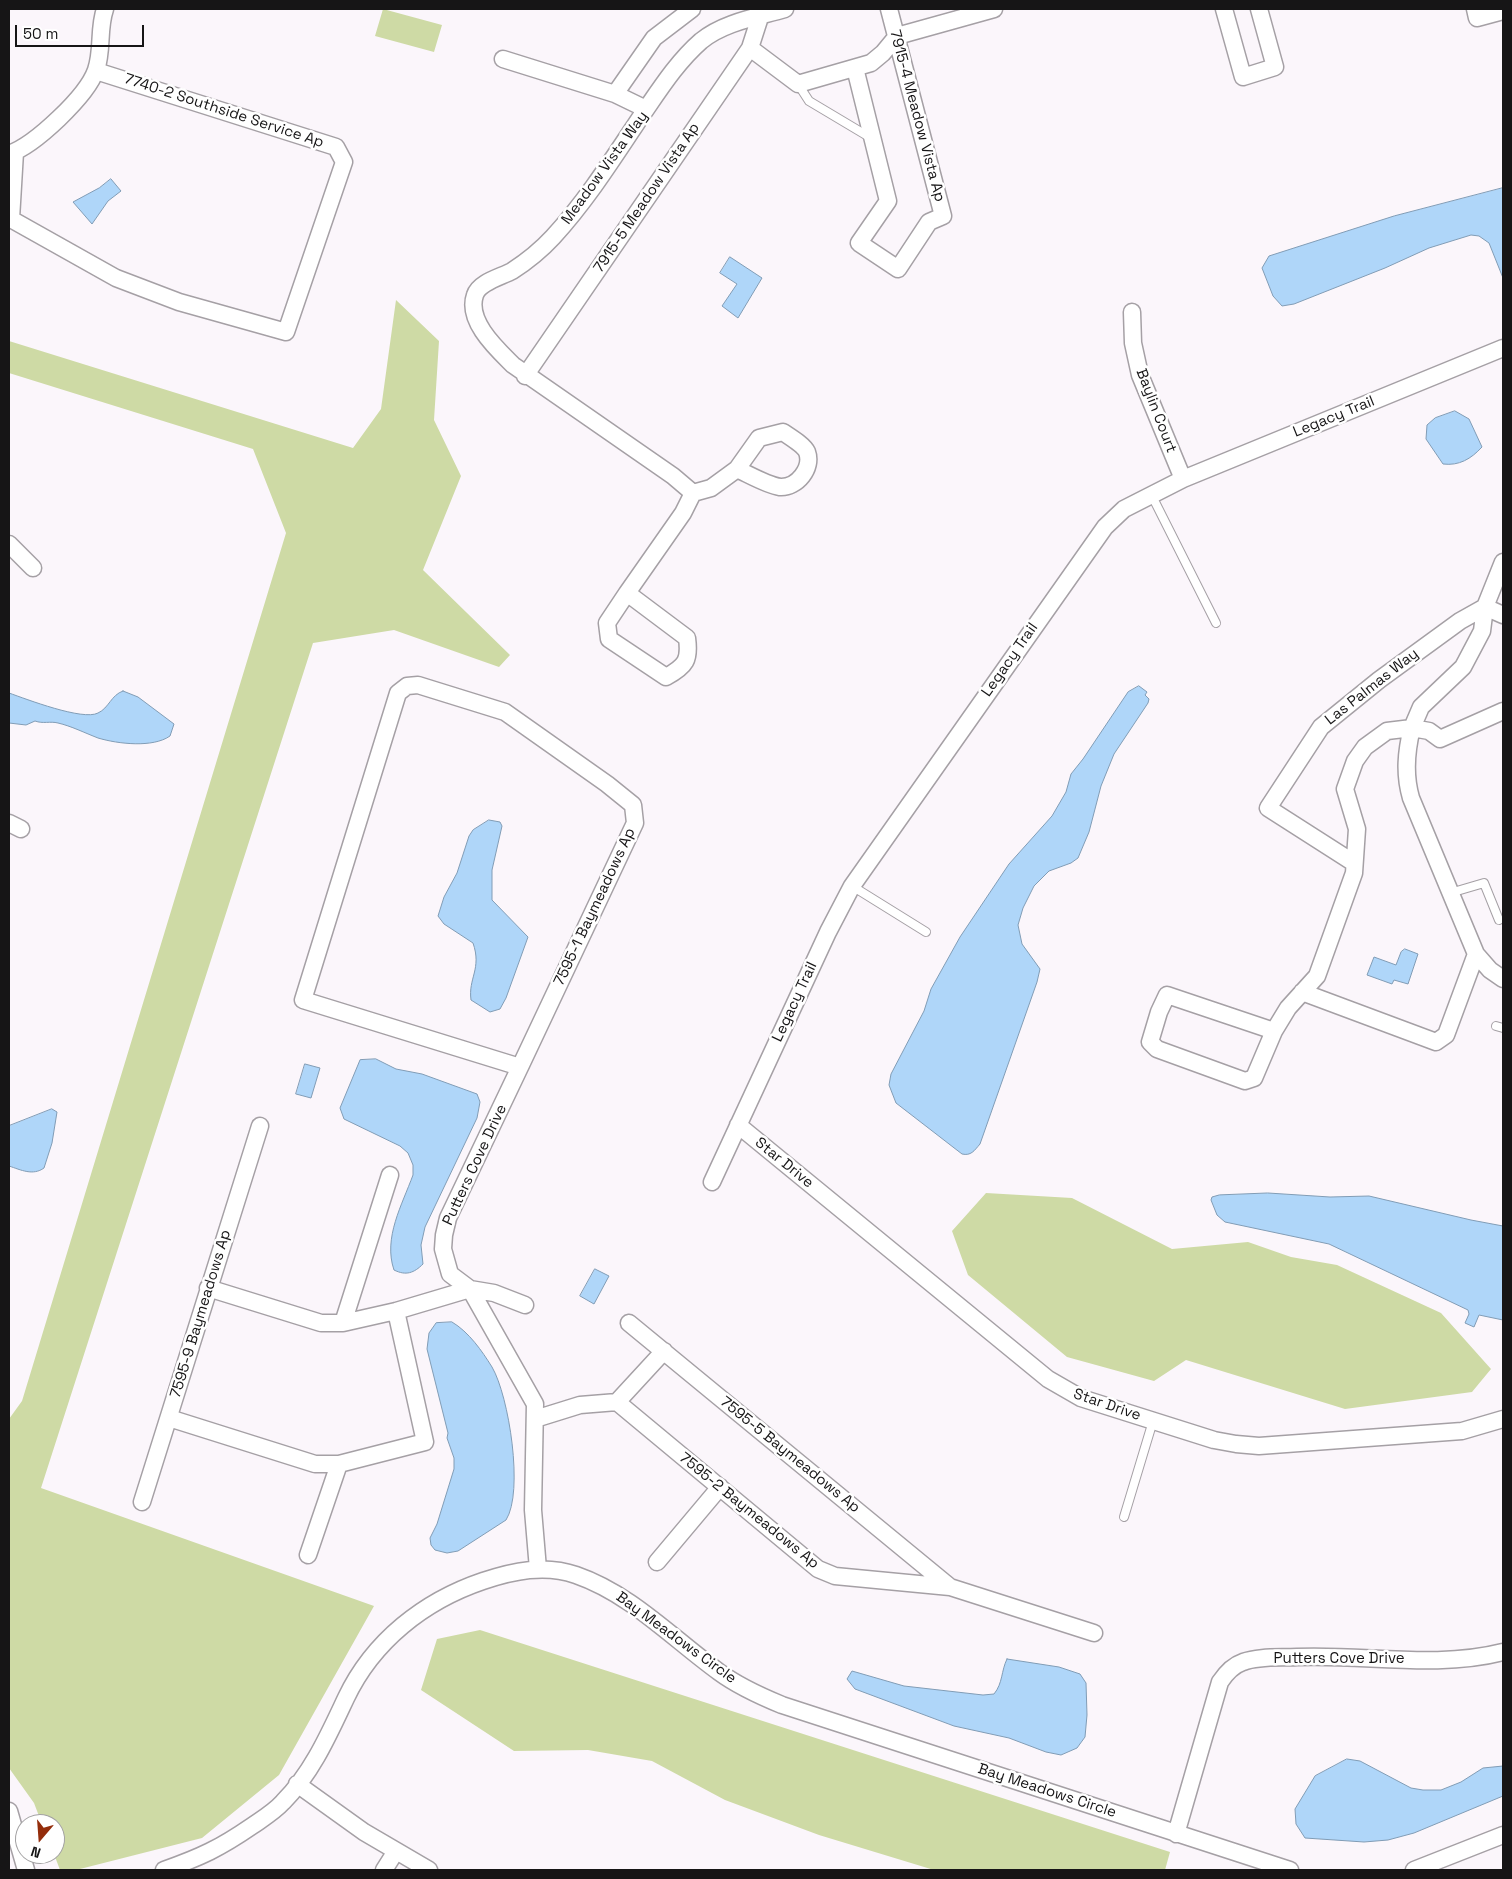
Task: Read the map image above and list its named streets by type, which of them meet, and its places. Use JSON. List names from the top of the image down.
{
  "streets": {
    "street": [
      "7740-2 Southside Service Ap",
      "7915-4 Meadow Vista Ap",
      "Meadow Vista Way",
      "7915-5 Meadow Vista Ap",
      "Baylin Court",
      "Legacy Trail",
      "Las Palmas Way",
      "7595-1 Baymeadows Ap",
      "Star Drive",
      "Putters Cove Drive",
      "7595-9 Baymeadows Ap",
      "7595-5 Baymeadows Ap",
      "7595-2 Baymeadows Ap",
      "Bay Meadows Circle"
    ]
  },
  "crossings": [
    ["Meadow Vista Way", "7915-5 Meadow Vista Ap"],
    ["Baylin Court", "Legacy Trail"],
    ["Legacy Trail", "Star Drive"],
    ["7595-1 Baymeadows Ap", "Putters Cove Drive"],
    ["Putters Cove Drive", "Bay Meadows Circle"],
    ["7595-5 Baymeadows Ap", "7595-2 Baymeadows Ap"]
  ],
  "scale_bar": "50 m",
  "north": "bottom"
}
